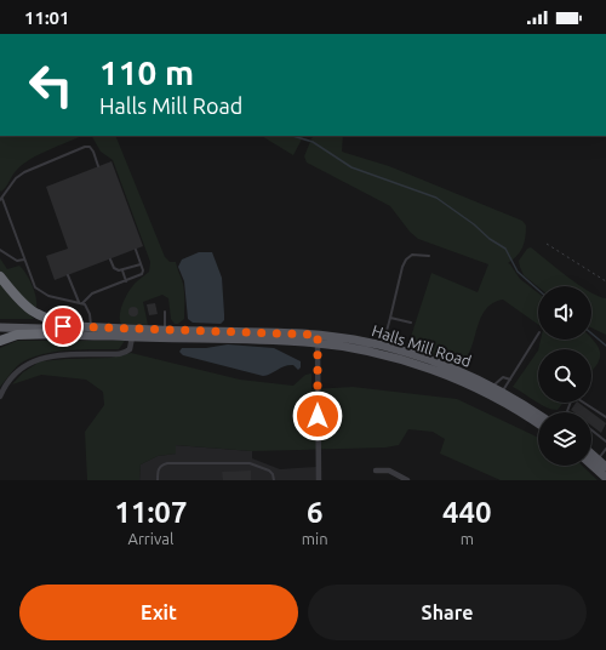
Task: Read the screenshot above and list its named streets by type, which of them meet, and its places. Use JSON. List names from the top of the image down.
{
  "streets": {
    "main road": ["Halls Mill Road"]
  },
  "page": {
    "status": "11:01",
    "turn": ["110 m", "Halls Mill Road"],
    "eta": [
      "11:07",
      "Arrival",
      "6",
      "min",
      "440",
      "m"
    ],
    "buttons": ["Exit", "Share"]
  }
}
